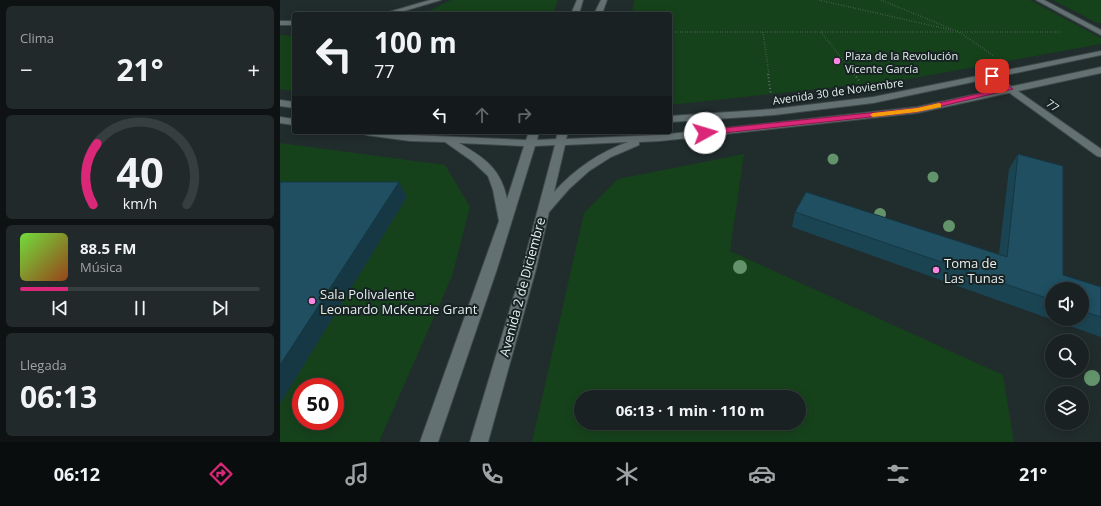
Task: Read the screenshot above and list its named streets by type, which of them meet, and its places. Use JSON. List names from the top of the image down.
{
  "streets": {
    "main road": ["Avenida 30 de Noviembre", "77", "Avenida 2 de Diciembre"]
  },
  "crossings": [
    ["Avenida 30 de Noviembre", "77"],
    ["Avenida 30 de Noviembre", "Avenida 2 de Diciembre"]
  ],
  "places": ["Plaza de la Revolución Vicente García", "Toma de Las Tunas", "Sala Polivalente Leonardo McKenzie Grant"],
  "page": {
    "tile": [
      "Clima",
      ["Llegada", "06:13"]
    ],
    "turn": ["100 m", "77"],
    "heat": ["−", "21°", "+"],
    "song": ["88.5 FM", "Música"],
    "limit": "50",
    "trip": "06:13 · 1 min · 110 m",
    "tabs": ["06:12", "21°"],
    "gauge": ["40", "km/h"]
  }
}
